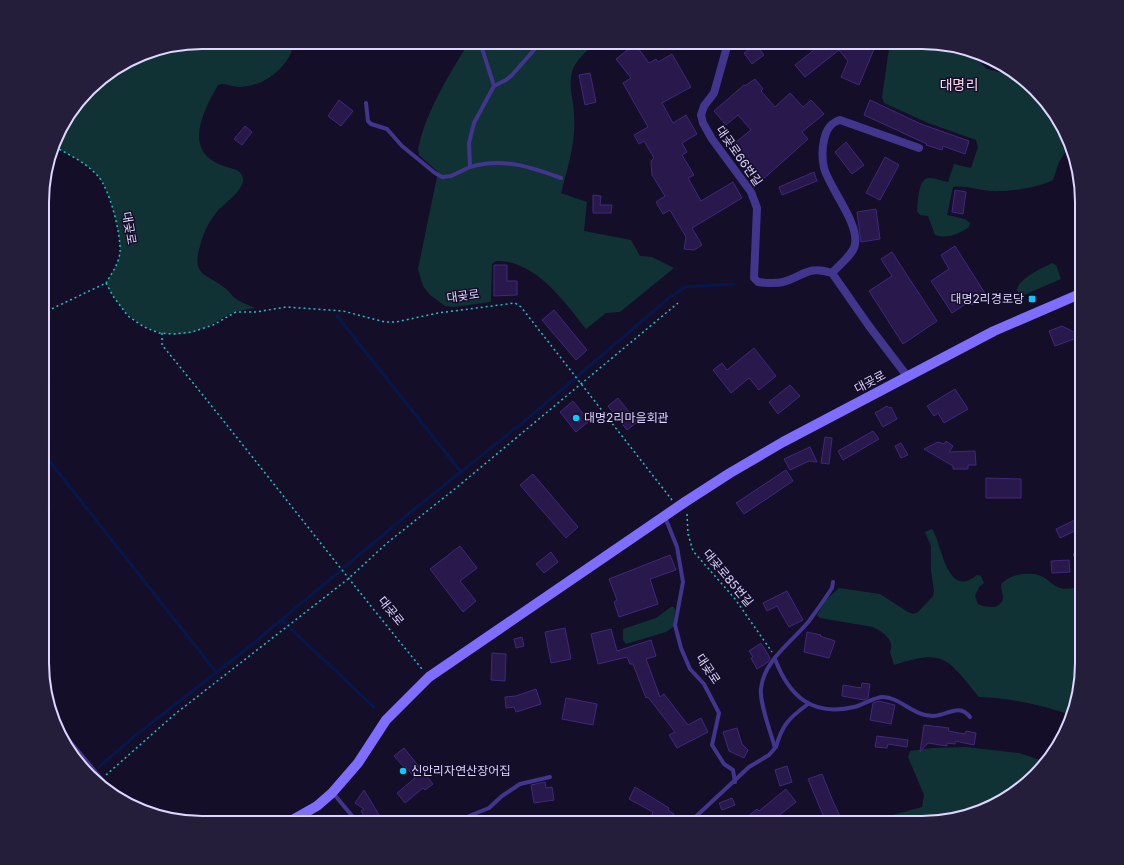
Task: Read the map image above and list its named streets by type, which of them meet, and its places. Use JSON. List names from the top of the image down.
{
  "streets": {
    "street": ["대곶로66번길", "대곶로"],
    "path": ["대곶로85번길"]
  },
  "crossings": [
    ["대곶로", "대곶로85번길"]
  ],
  "districts": ["대명리"],
  "places": {
    "transit": ["대명2리경로당"],
    "other": ["대명2리마을회관", "신안리자연산장어집"]
  }
}
